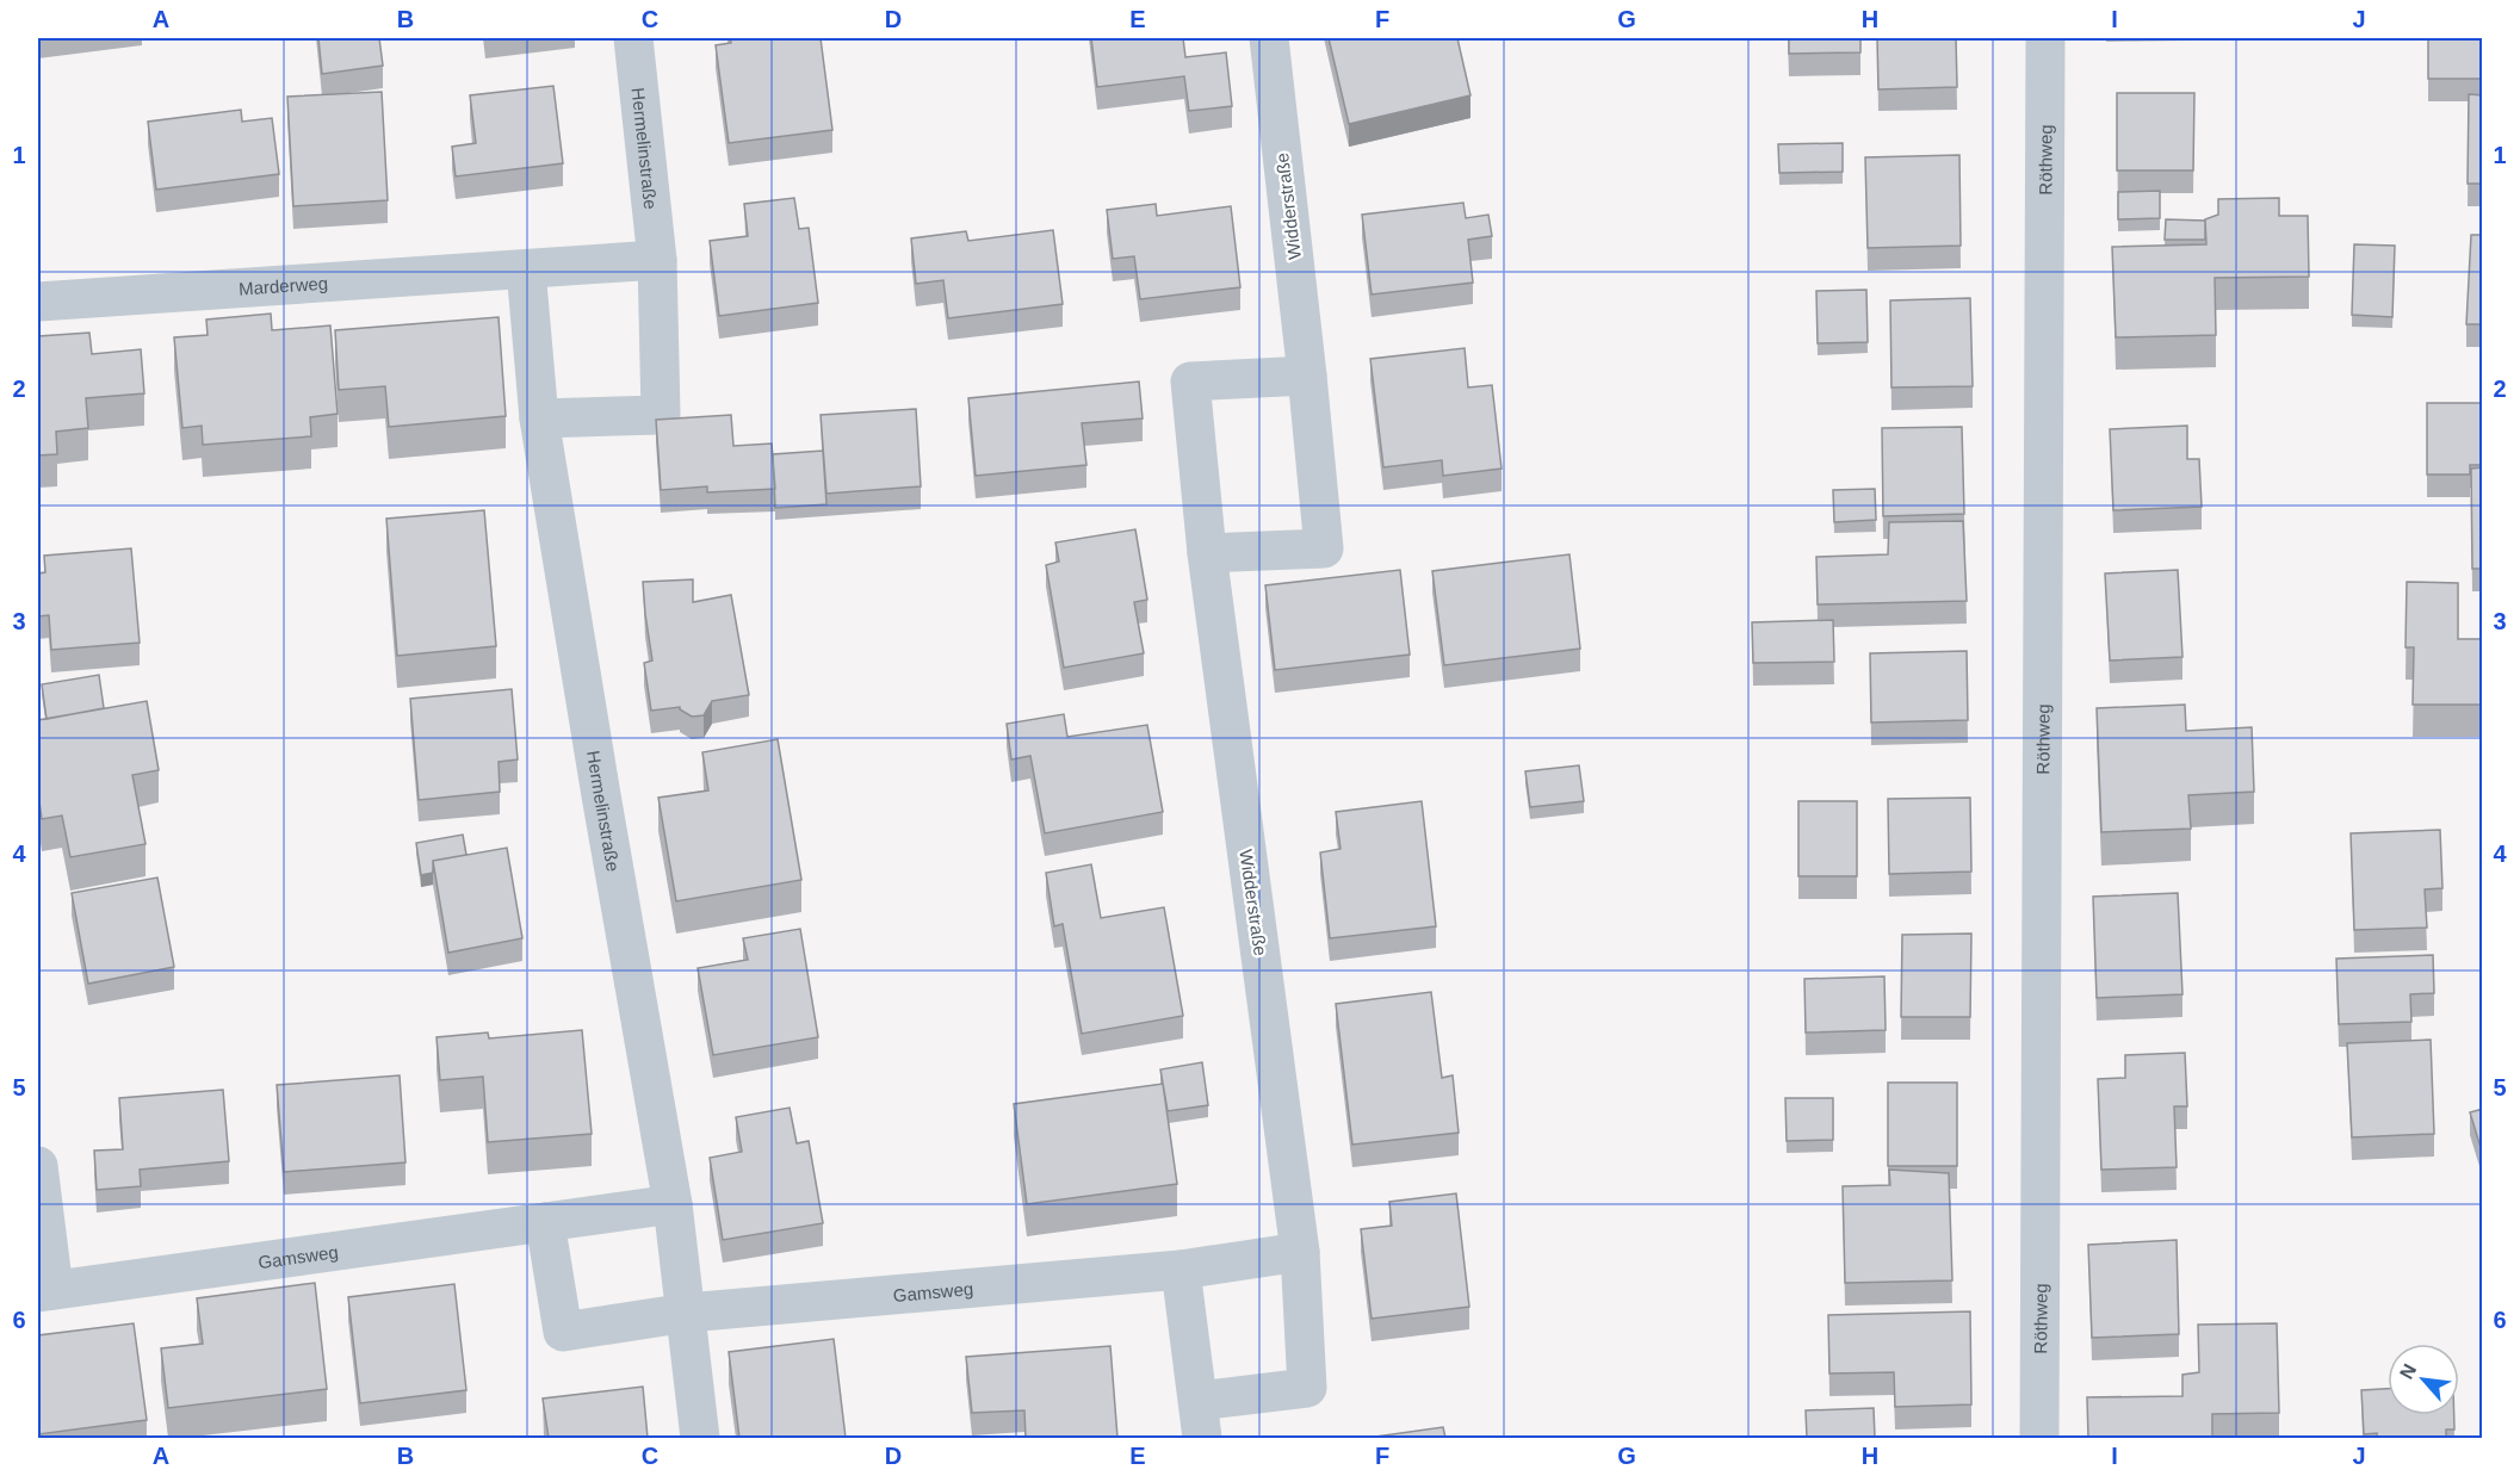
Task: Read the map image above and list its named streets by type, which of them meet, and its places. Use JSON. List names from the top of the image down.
{
  "streets": {
    "street": [
      "Hermelinstraße",
      "Röthweg",
      "Widderstraße",
      "Marderweg",
      "Gamsweg"
    ]
  },
  "crossings": [
    ["Hermelinstraße", "Marderweg"],
    ["Hermelinstraße", "Gamsweg"],
    ["Widderstraße", "Gamsweg"]
  ],
  "north": "top left",
  "grid": {
    "columns": [
      "A",
      "B",
      "C",
      "D",
      "E",
      "F",
      "G",
      "H",
      "I",
      "J"
    ],
    "rows": [
      "1",
      "2",
      "3",
      "4",
      "5",
      "6"
    ]
  }
}
